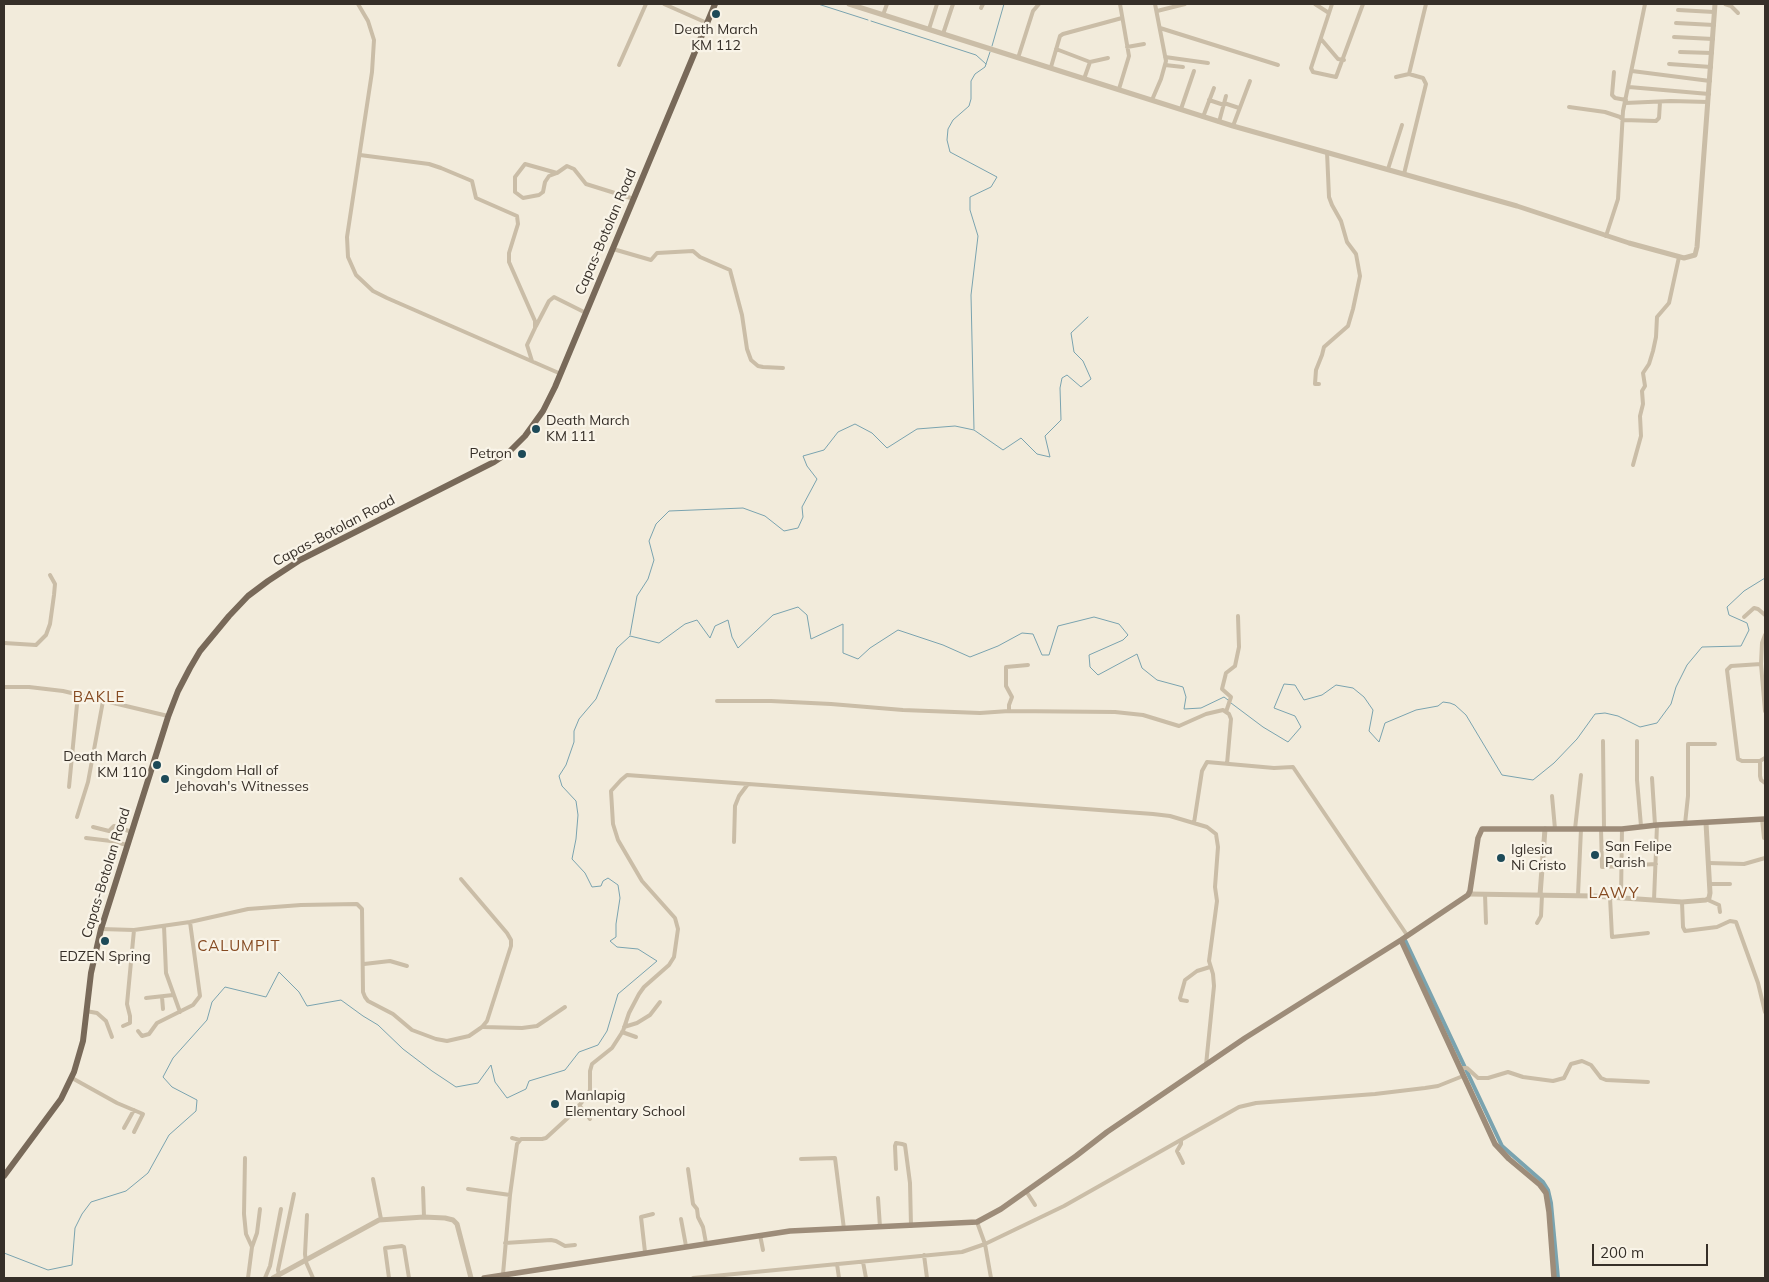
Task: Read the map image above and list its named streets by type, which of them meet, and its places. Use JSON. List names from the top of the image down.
{
  "streets": {
    "main road": ["Capas-Botolan Road"]
  },
  "districts": ["BAKLE", "LAWY", "CALUMPIT"],
  "places": [
    "Death March KM 112",
    "Death March KM 111",
    "Petron",
    "Death March KM 110",
    "Kingdom Hall of Jehovah's Witnesses",
    "San Felipe Parish",
    "Iglesia Ni Cristo",
    "EDZEN Spring",
    "Manlapig Elementary School"
  ],
  "scale_bar": "200 m"
}
